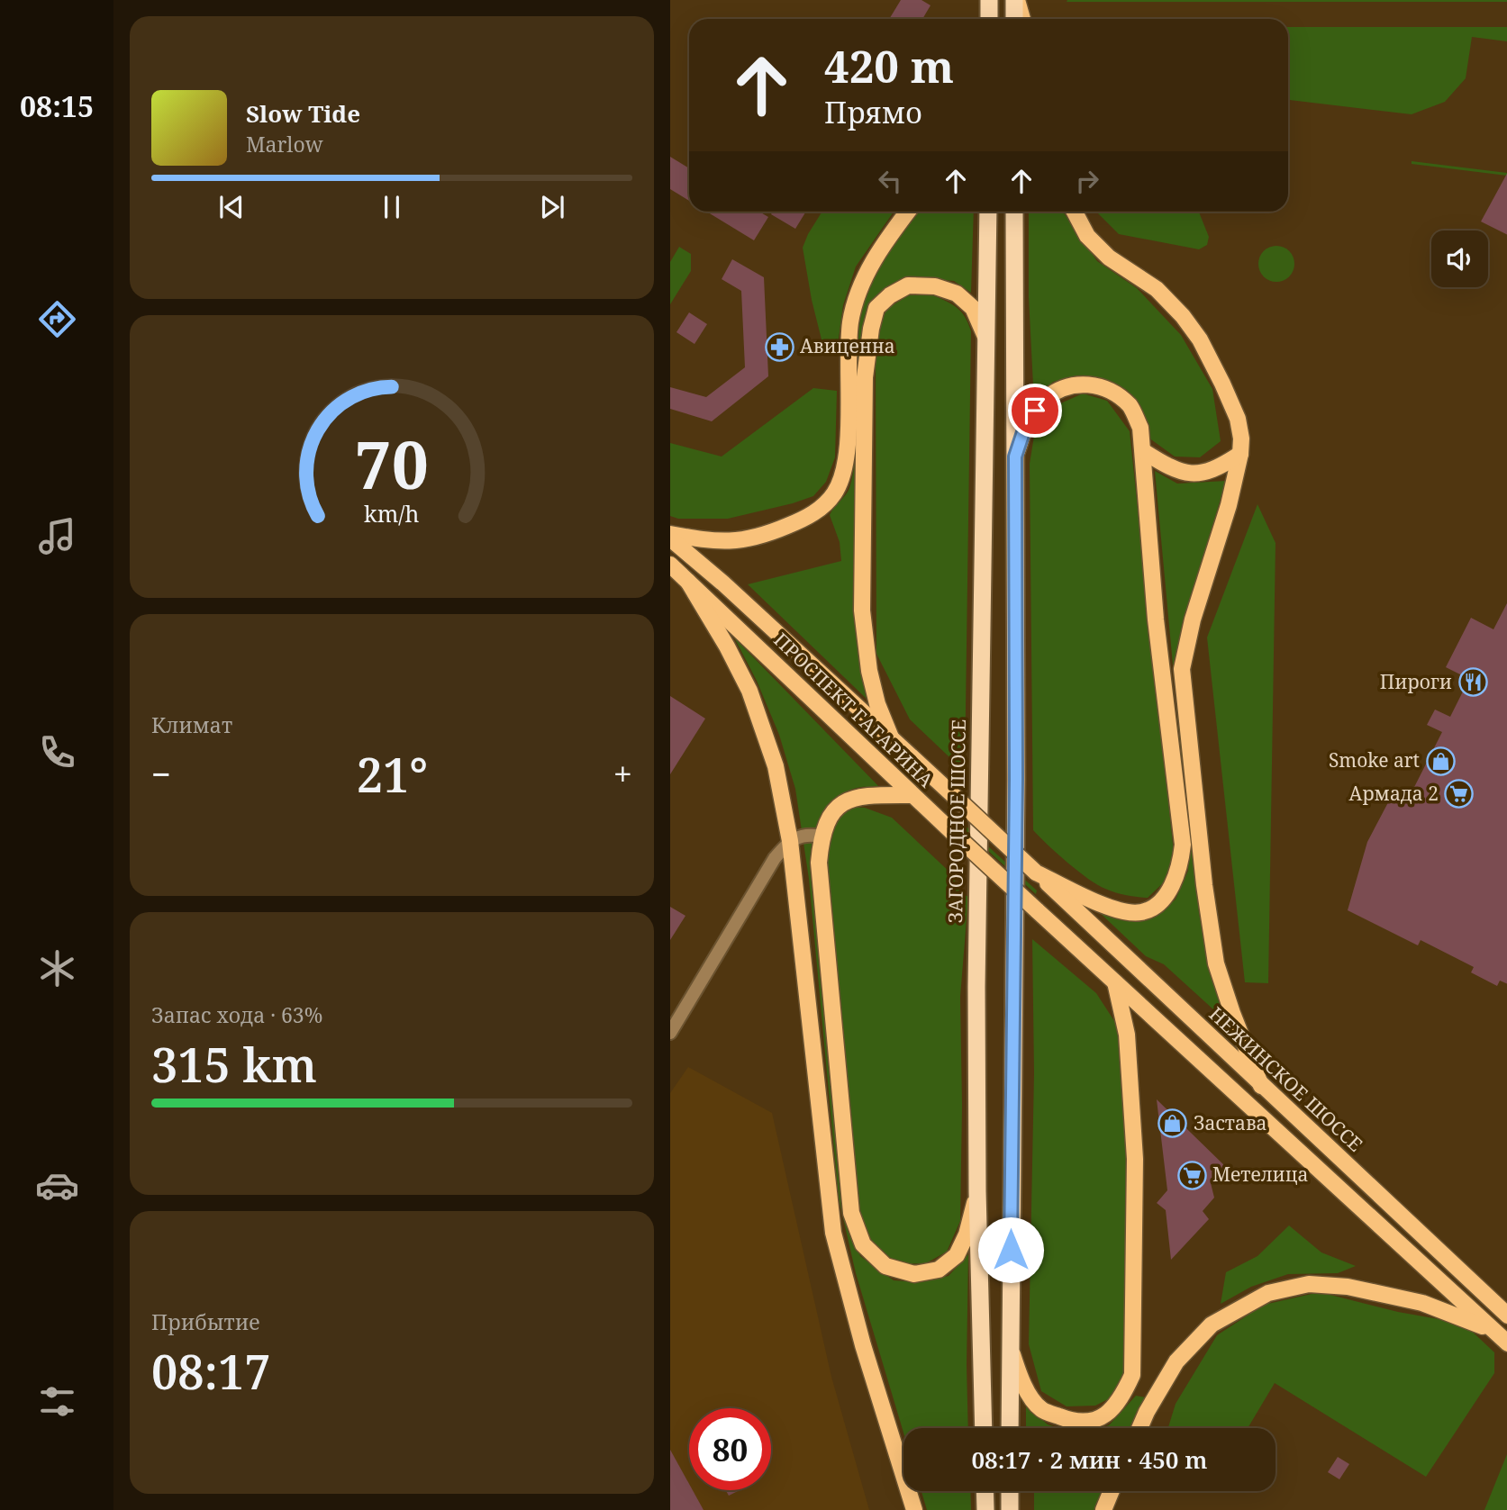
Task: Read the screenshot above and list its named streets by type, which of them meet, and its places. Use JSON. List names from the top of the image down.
{
  "streets": {
    "highway": ["ЗАГОРОДНОЕ ШОССЕ"],
    "main road": ["ПРОСПЕКТ ГАГАРИНА", "НЕЖИНСКОЕ ШОССЕ"]
  },
  "crossings": [
    ["ПРОСПЕКТ ГАГАРИНА", "НЕЖИНСКОЕ ШОССЕ"]
  ],
  "places": {
    "pharmacy": ["Авиценна"],
    "restaurant": ["Пироги"],
    "shop": ["Smoke art", "Застава"],
    "supermarket": ["Армада 2", "Метелица"]
  },
  "page": {
    "tabs": "08:15",
    "turn": ["420 m", "Прямо"],
    "song": ["Slow Tide", "Marlow"],
    "tile": [
      "Климат",
      ["Запас хода · 63%", "315 km"],
      ["Прибытие", "08:17"]
    ],
    "heat": ["−", "21°", "+"],
    "limit": "80",
    "trip": "08:17 · 2 мин · 450 m",
    "gauge": ["70", "km/h"]
  }
}
